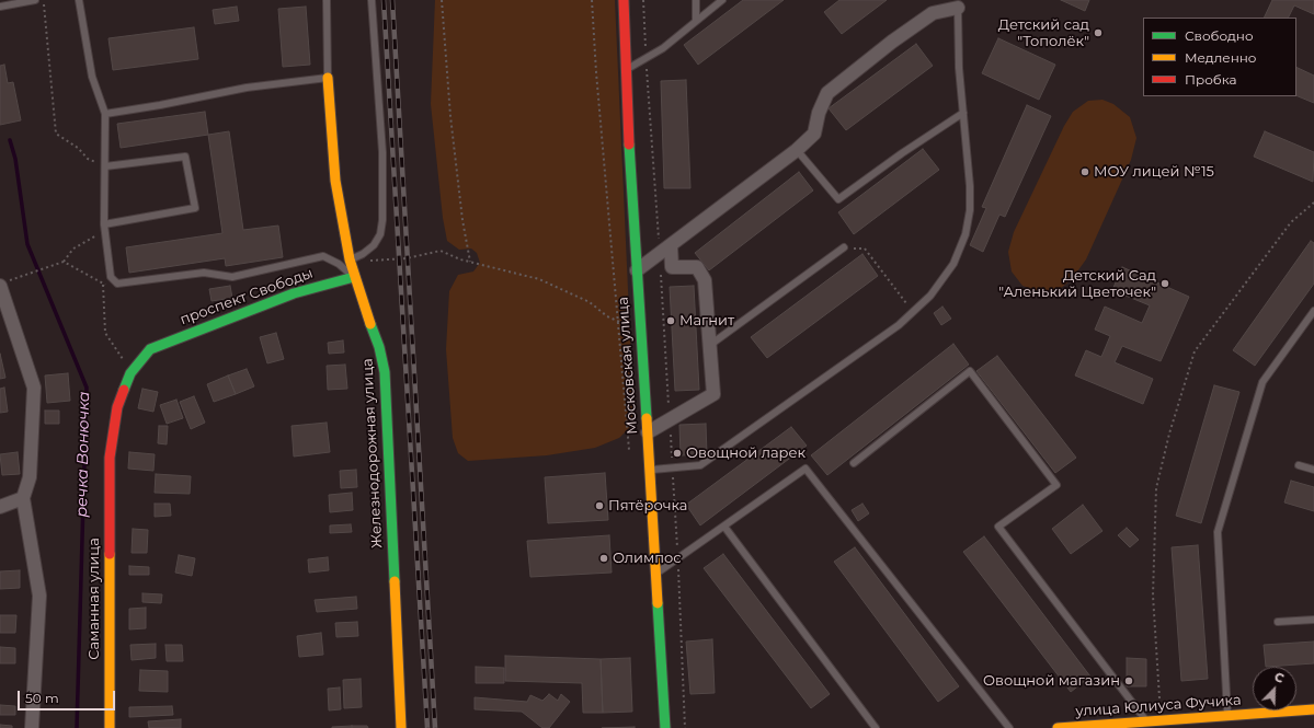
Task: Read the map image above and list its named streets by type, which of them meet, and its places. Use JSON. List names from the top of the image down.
{
  "streets": {
    "street": [
      "проспект Свободы",
      "Московская улица",
      "Железнодорожная улица",
      "Саманная улица",
      "улица Юлиуса Фучика"
    ]
  },
  "crossings": [
    ["проспект Свободы", "Железнодорожная улица"],
    ["проспект Свободы", "Саманная улица"]
  ],
  "water": ["речка Вонючка"],
  "places": [
    "Детский сад \"Тополёк\"",
    "МОУ лицей №15",
    "Детский Сад \"Аленький Цветочек\"",
    "Магнит",
    "Овощной ларек",
    "Пятёрочка",
    "Олимпос",
    "Овощной магазин"
  ],
  "legend": ["Свободно", "Медленно", "Пробка"],
  "scale_bar": "50 m",
  "north": "top right"
}
